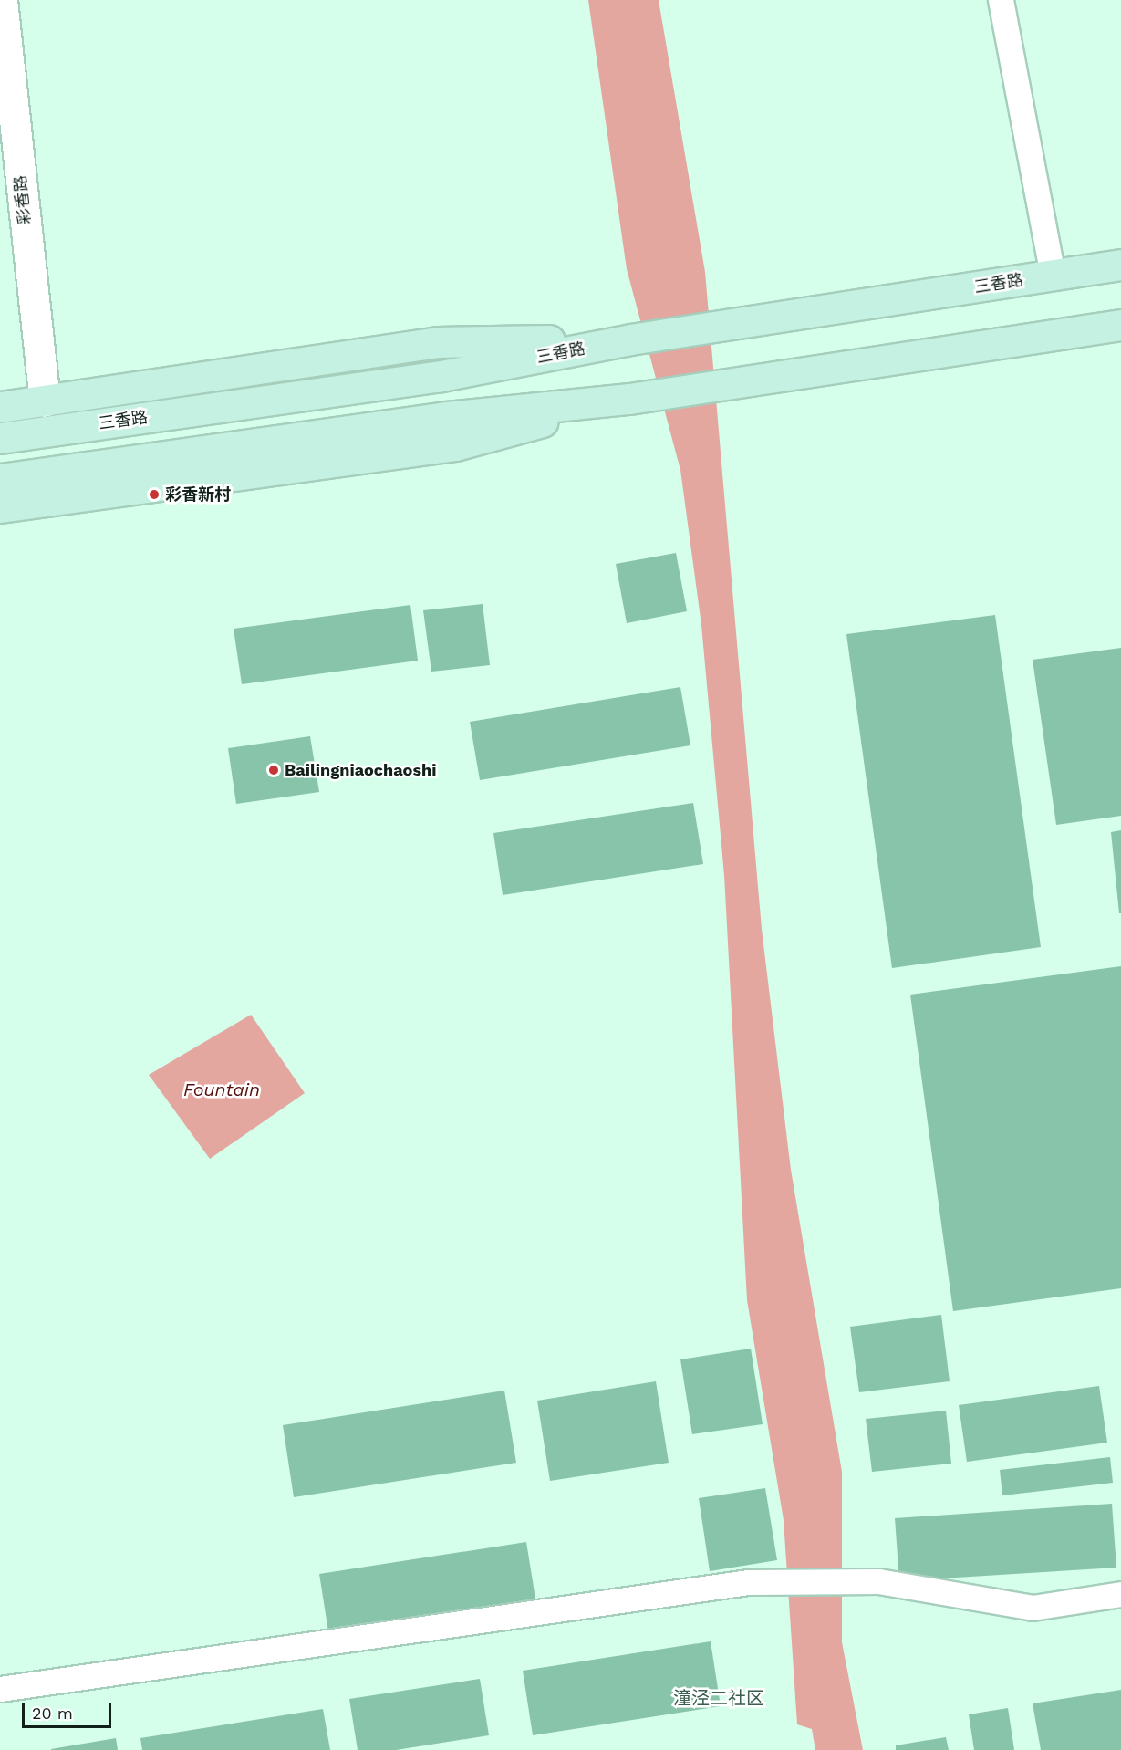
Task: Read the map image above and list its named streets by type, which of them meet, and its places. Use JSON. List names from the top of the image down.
{
  "streets": {
    "main road": ["三香路"],
    "street": ["彩香路"]
  },
  "districts": ["潼泾二社区"],
  "water": ["Fountain"],
  "places": ["彩香新村", "Bailingniaochaoshi"],
  "scale_bar": "20 m"
}
